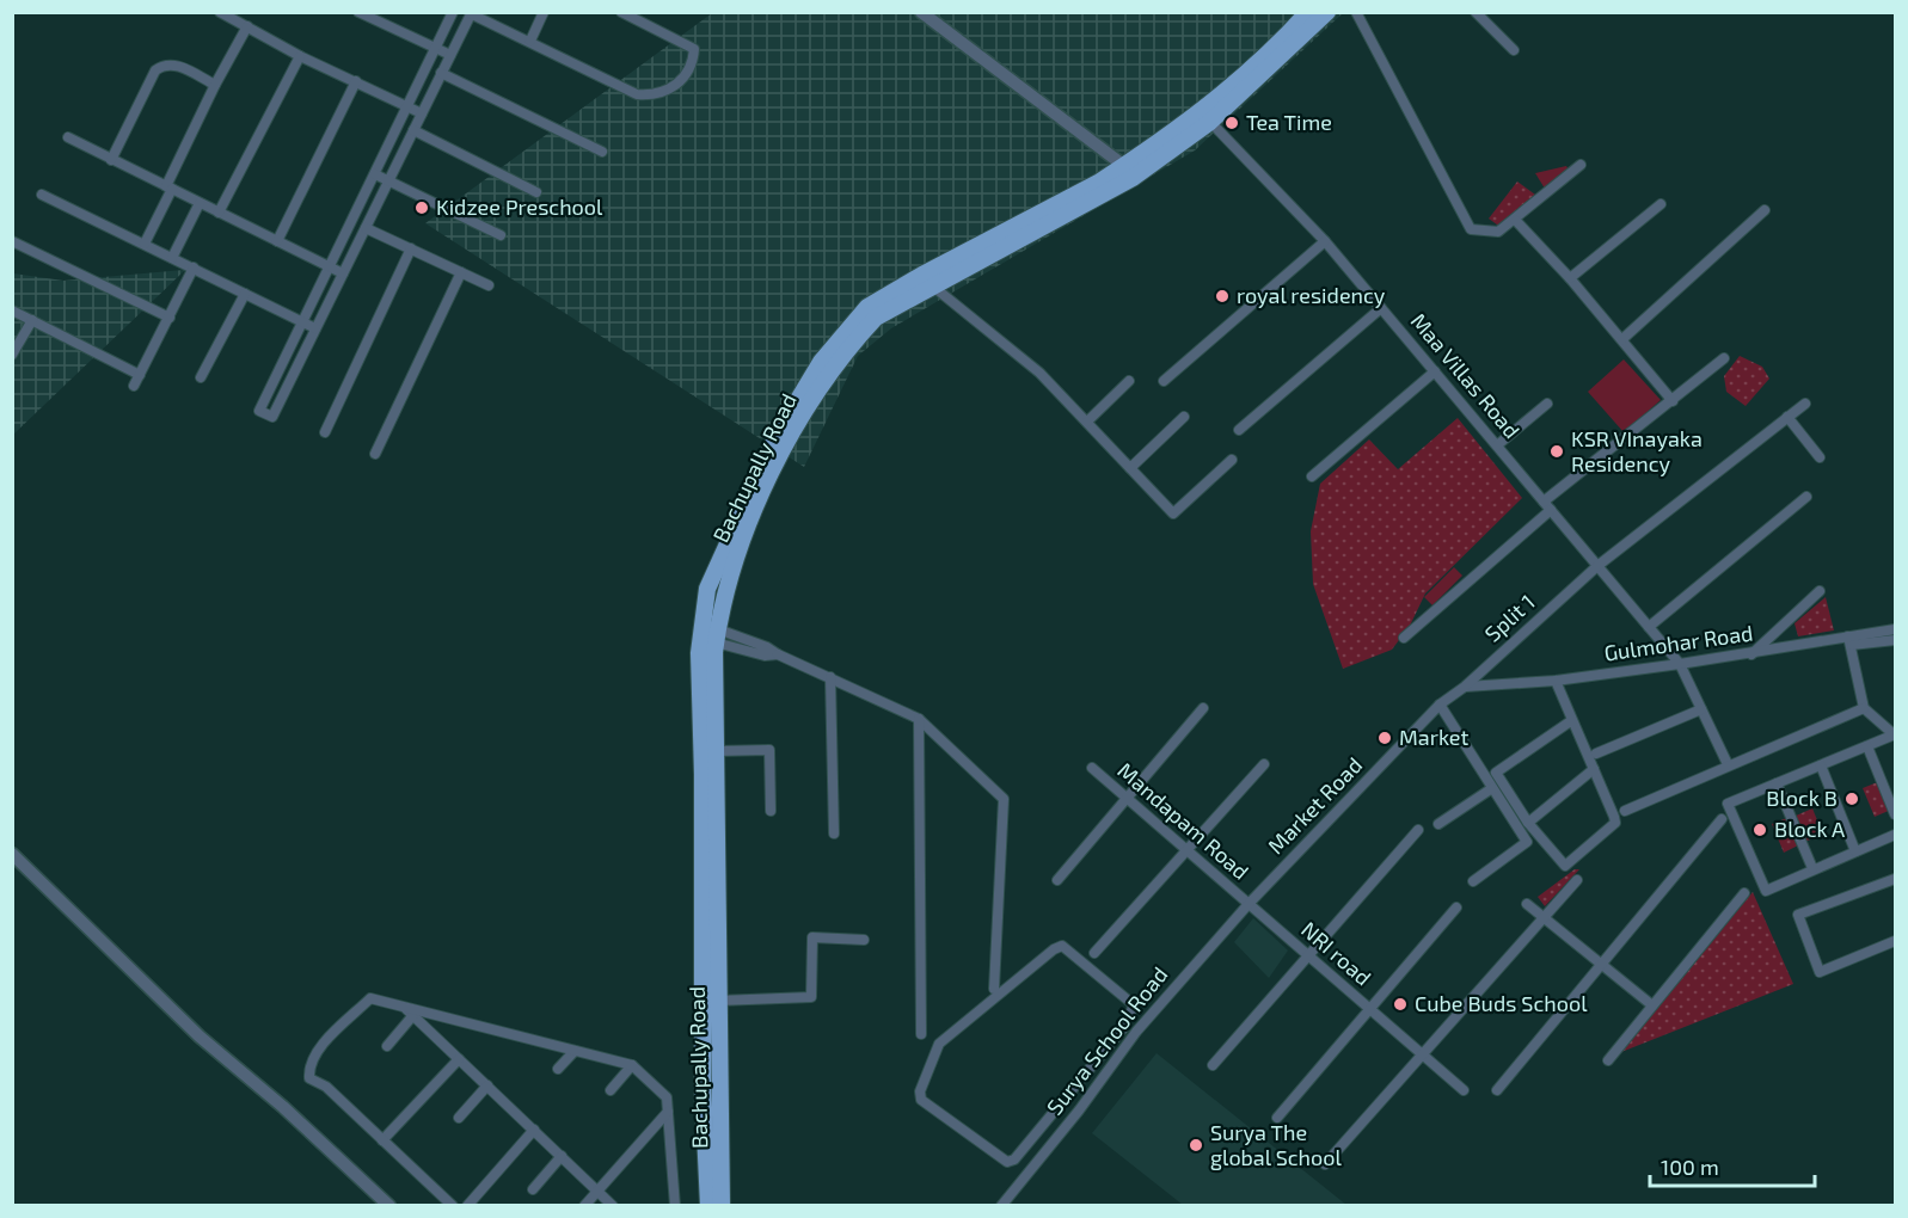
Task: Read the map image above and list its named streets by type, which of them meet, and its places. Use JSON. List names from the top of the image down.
{
  "streets": {
    "main road": ["Bachupally Road"],
    "street": [
      "Maa Villas Road",
      "Split 1",
      "Gulmohar Road",
      "Market Road",
      "Mandapam Road",
      "NRI road",
      "Surya School Road"
    ]
  },
  "crossings": [
    ["Maa Villas Road", "Bachupally Road"],
    ["Maa Villas Road", "Split 1"],
    ["Maa Villas Road", "Gulmohar Road"],
    ["Split 1", "Gulmohar Road"],
    ["Split 1", "Market Road"],
    ["Market Road", "Mandapam Road"],
    ["Market Road", "NRI road"],
    ["Market Road", "Surya School Road"],
    ["Mandapam Road", "NRI road"],
    ["Mandapam Road", "Surya School Road"],
    ["NRI road", "Surya School Road"]
  ],
  "places": [
    "Tea Time",
    "Kidzee Preschool",
    "royal residency",
    "KSR VInayaka Residency",
    "Market",
    "Block B",
    "Block A",
    "Cube Buds School",
    "Surya The global School"
  ],
  "scale_bar": "100 m"
}
